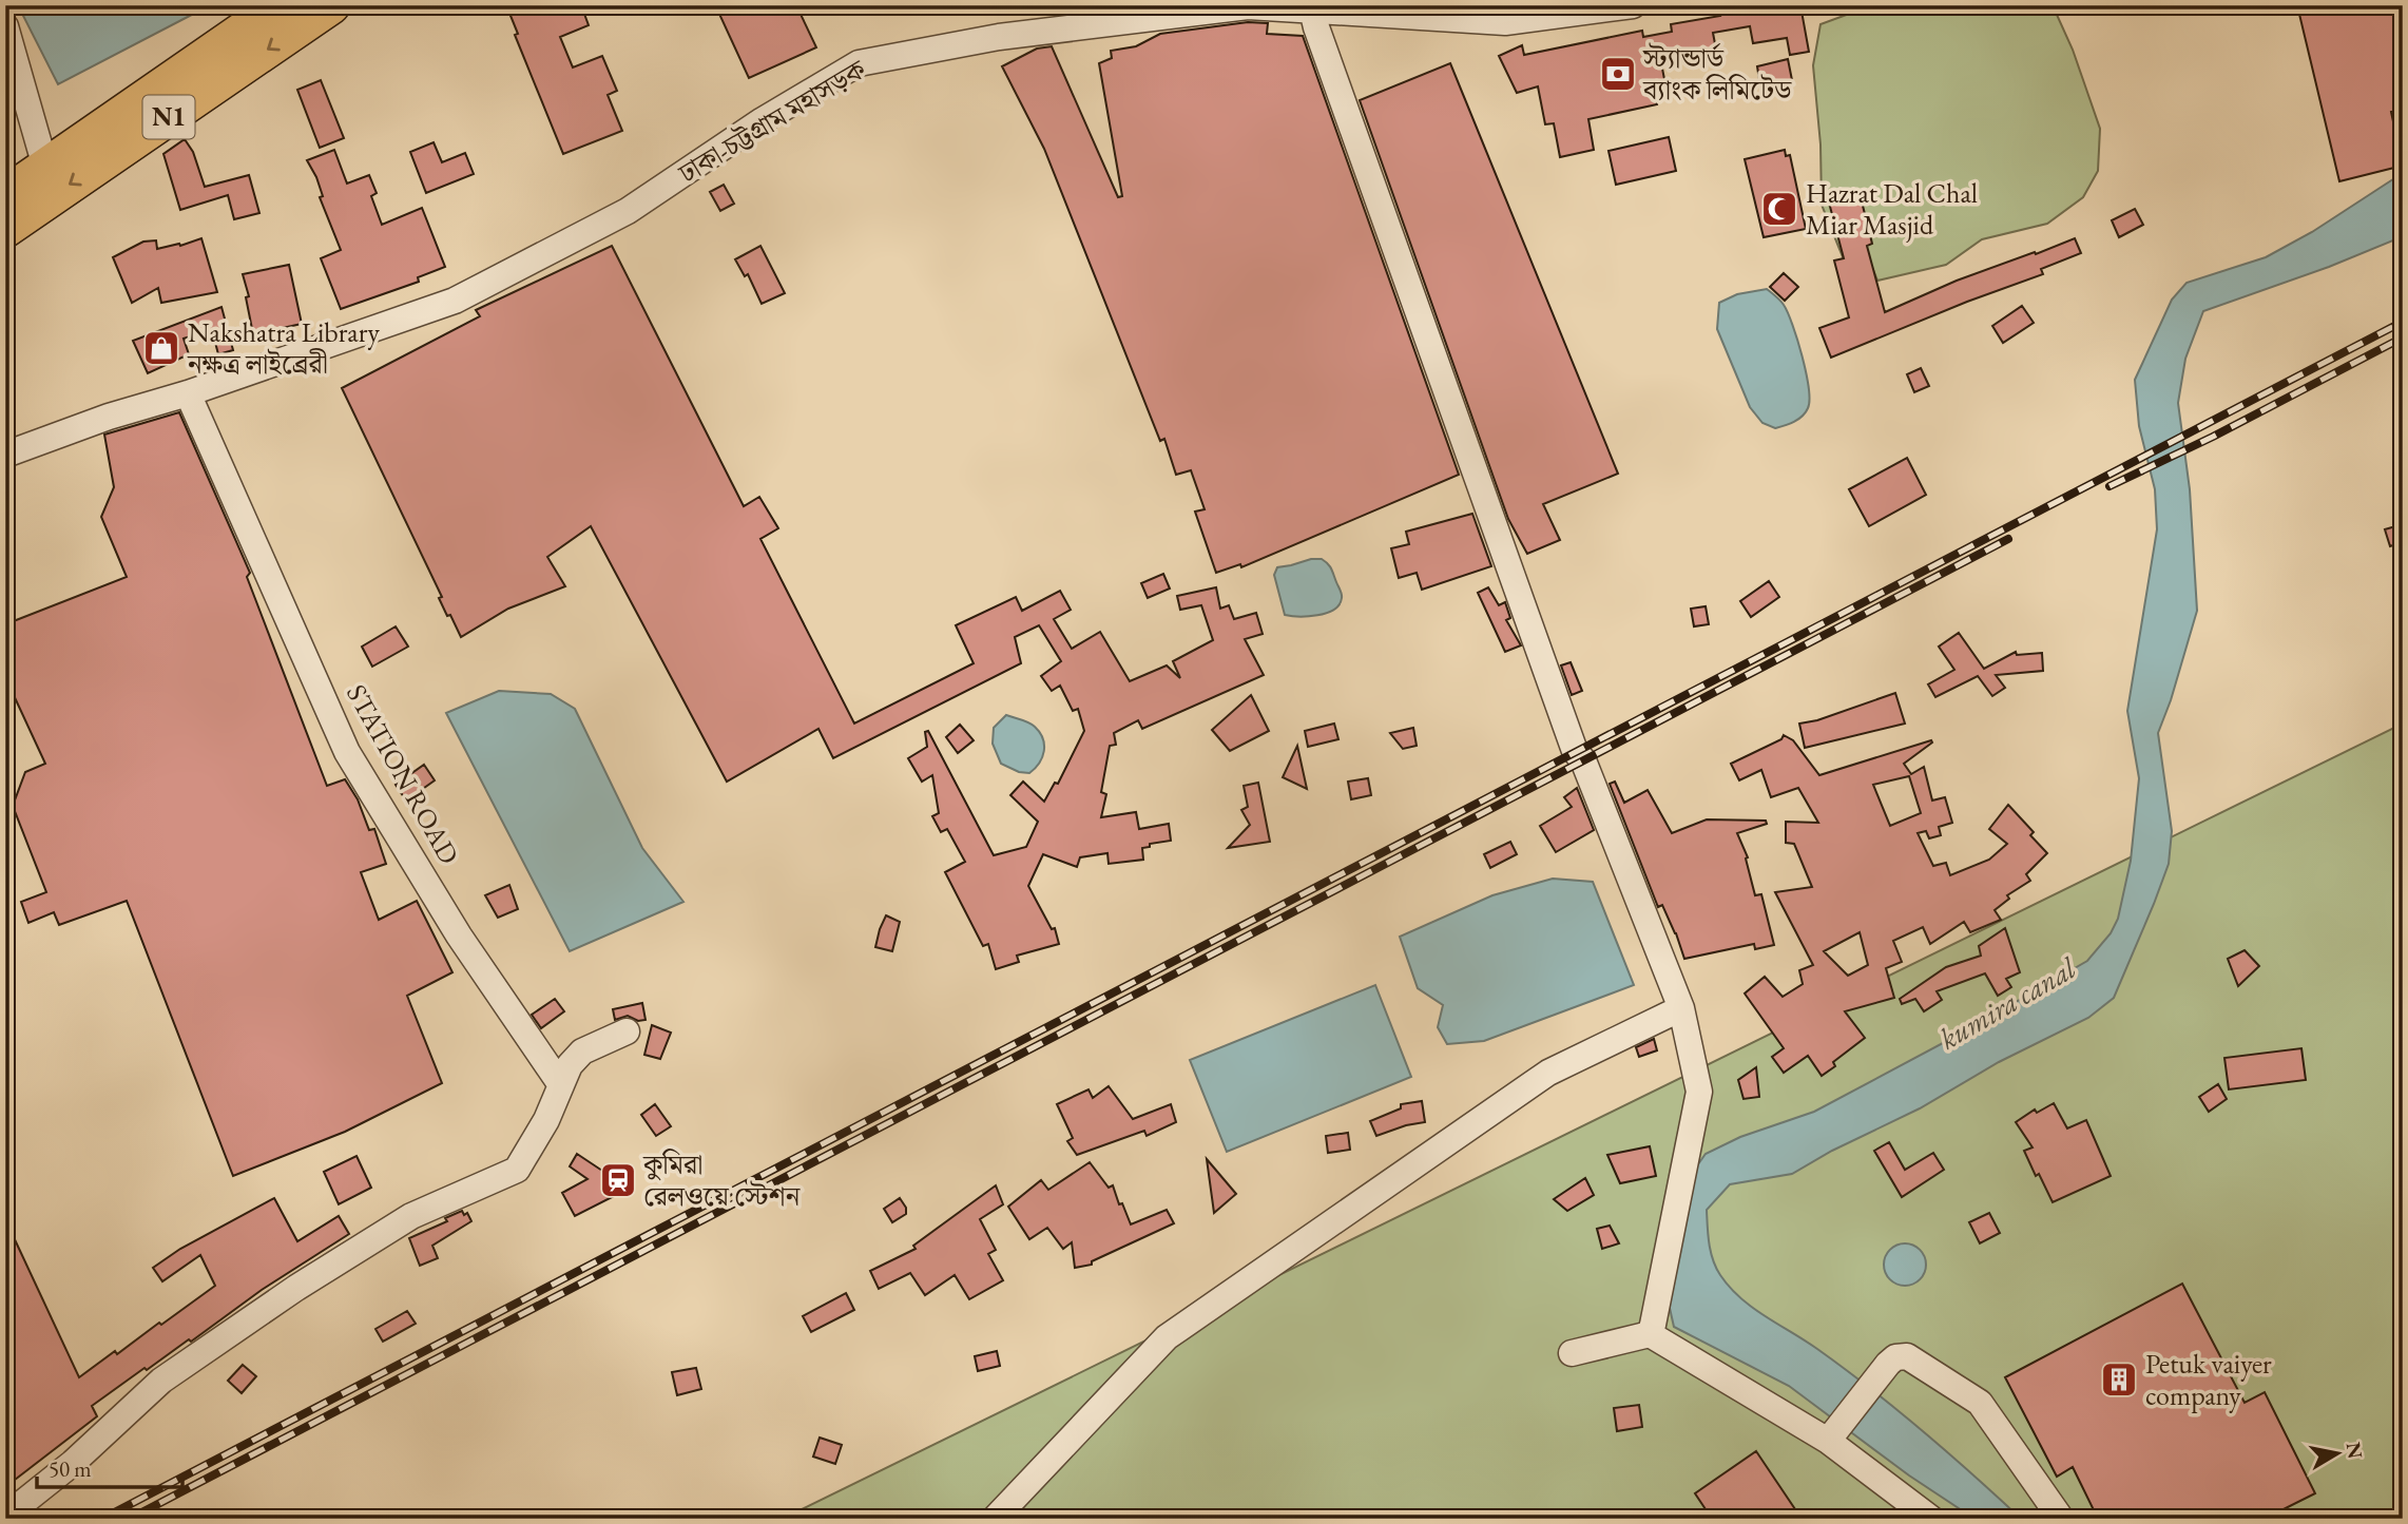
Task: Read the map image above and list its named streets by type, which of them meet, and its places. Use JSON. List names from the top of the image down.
{
  "streets": {
    "highway": ["N1"],
    "street": ["ঢাকা-চট্টগ্রাম মহাসড়ক", "STATION ROAD"]
  },
  "crossings": [
    ["ঢাকা-চট্টগ্রাম মহাসড়ক", "STATION ROAD"]
  ],
  "water": ["kumira canal"],
  "places": {
    "bank": ["স্ট্যান্ডার্ড ব্যাংক লিমিটেড"],
    "mosque": ["Hazrat Dal Chal Miar Masjid"],
    "shop": ["Nakshatra Library নক্ষত্র লাইব্রেরী"],
    "station": ["কুমিরা রেলওয়ে স্টেশন"],
    "building": ["Petuk vaiyer company"]
  },
  "scale_bar": "50 m",
  "north": "right"
}
